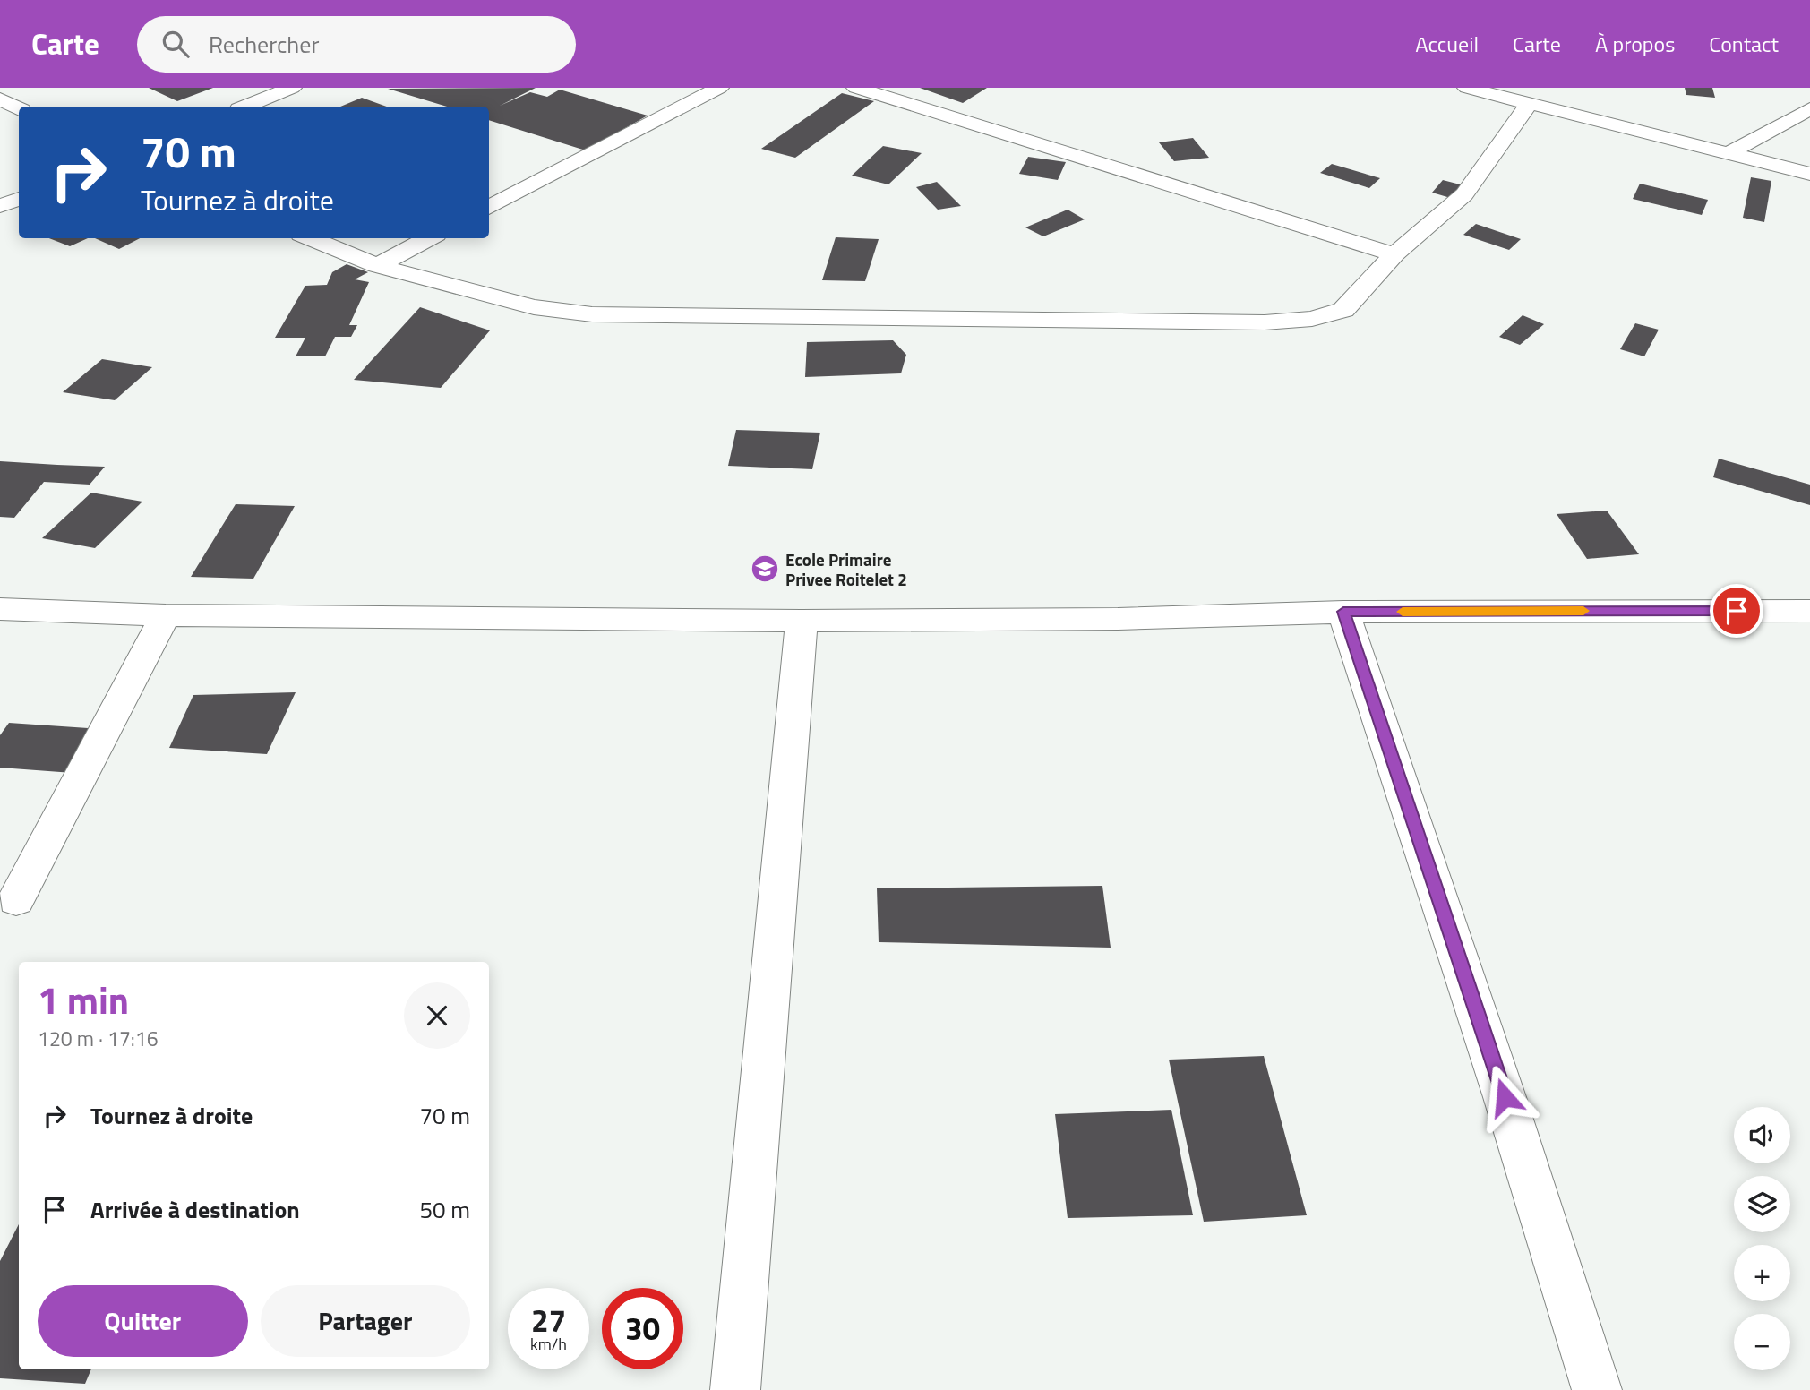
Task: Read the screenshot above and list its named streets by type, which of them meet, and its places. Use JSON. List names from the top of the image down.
{
  "places": {
    "school or university": ["Ecole Primaire Privee Roitelet 2"]
  },
  "page": {
    "header": "Carte",
    "search": "Rechercher",
    "nav": [
      "Accueil",
      "Carte",
      "À propos",
      "Contact"
    ],
    "turn": ["70 m", "Tournez à droite"],
    "heading": ["1 min", "120 m · 17:16"],
    "list": [
      {
        "name": "Tournez à droite",
        "value": "70 m"
      },
      {
        "name": "Arrivée à destination",
        "value": "50 m"
      }
    ],
    "map_buttons": ["+", "−"],
    "buttons": ["Quitter", "Partager"],
    "speed": "27 km/h",
    "limit": "30"
  }
}
